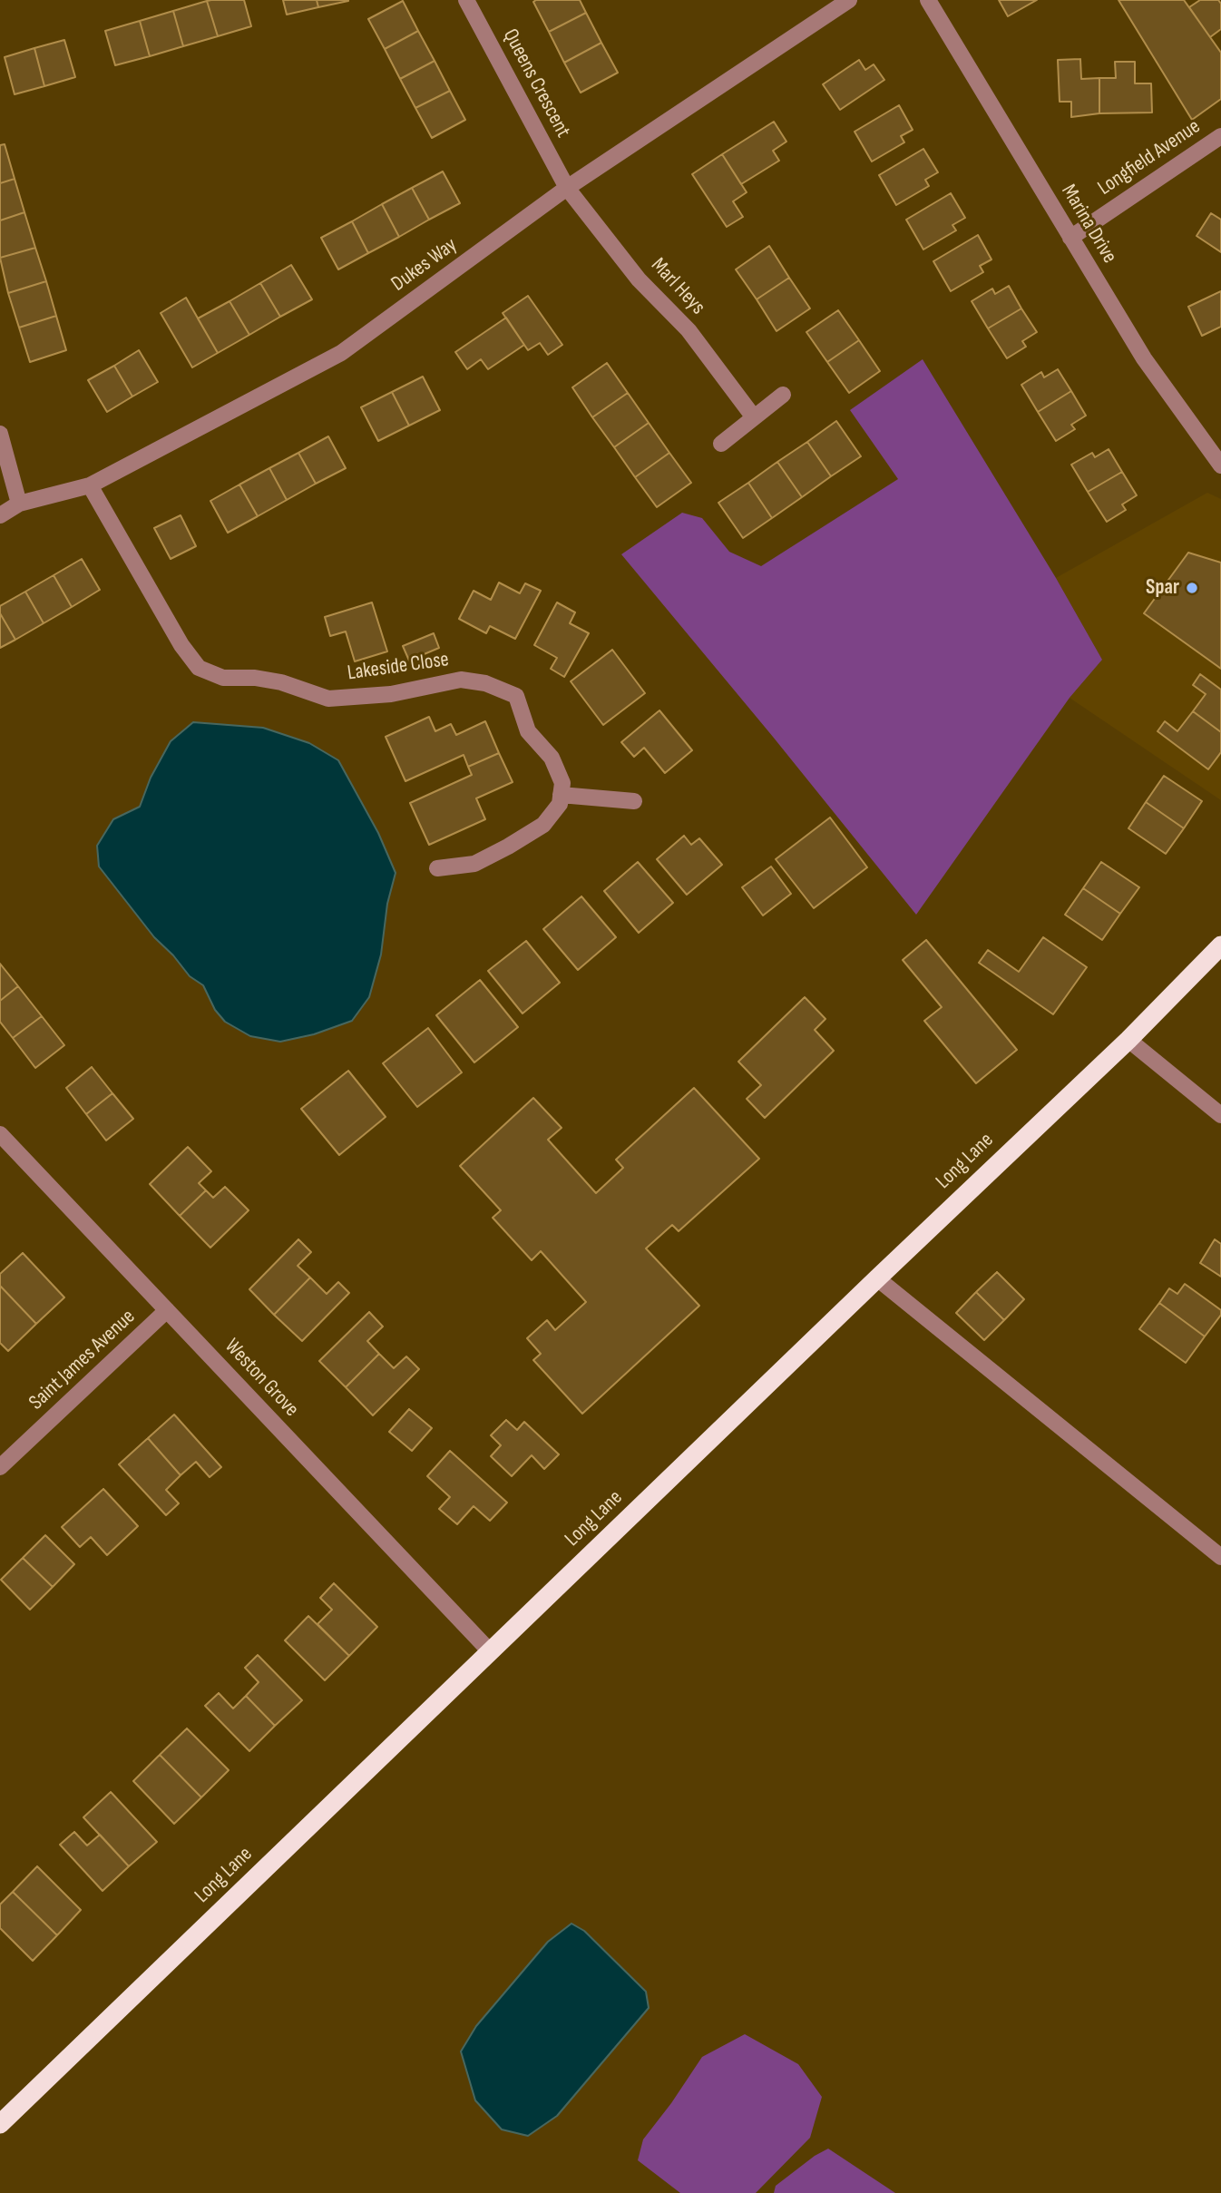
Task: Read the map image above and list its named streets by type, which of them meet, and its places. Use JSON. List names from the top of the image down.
{
  "streets": {
    "highway": ["Long Lane"],
    "street": [
      "Queens Crescent",
      "Longfield Avenue",
      "Marina Drive",
      "Dukes Way",
      "Marl Heys",
      "Lakeside Close",
      "Saint James Avenue",
      "Weston Grove"
    ]
  },
  "crossings": [
    ["Queens Crescent", "Dukes Way"],
    ["Queens Crescent", "Marl Heys"],
    ["Longfield Avenue", "Marina Drive"],
    ["Dukes Way", "Marl Heys"],
    ["Dukes Way", "Lakeside Close"],
    ["Long Lane", "Weston Grove"],
    ["Saint James Avenue", "Weston Grove"]
  ],
  "places": ["Spar"]
}
